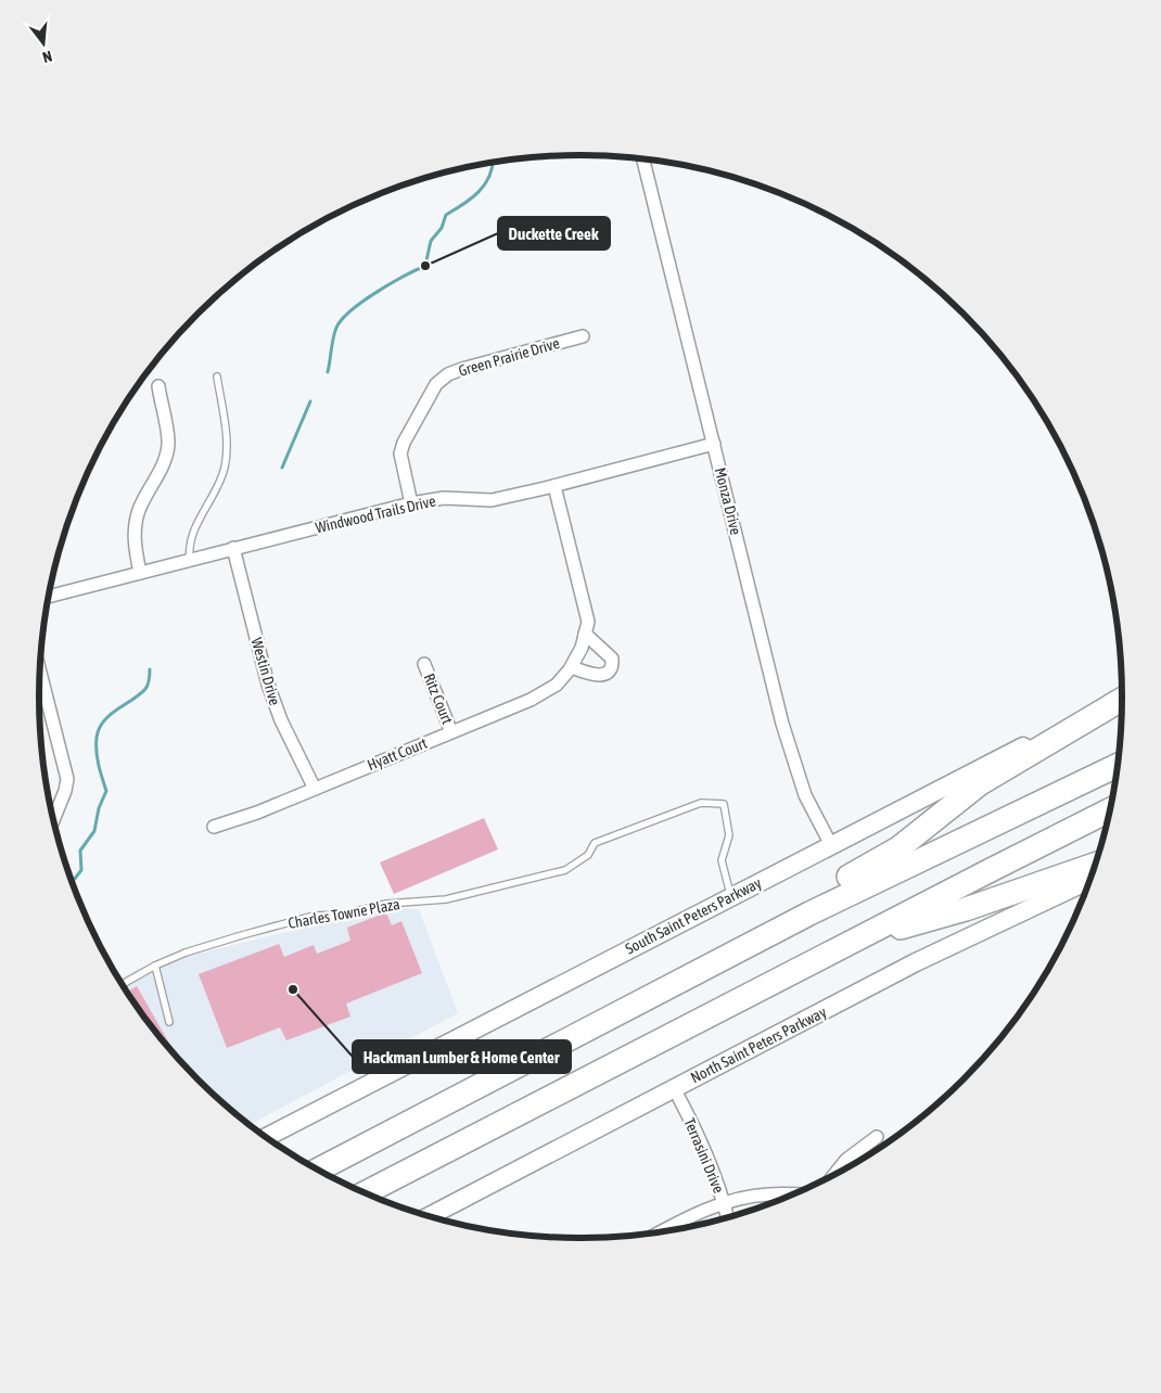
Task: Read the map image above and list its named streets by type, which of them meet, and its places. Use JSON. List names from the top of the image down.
{
  "streets": {
    "main road": ["South Saint Peters Parkway", "North Saint Peters Parkway"],
    "street": [
      "Green Prairie Drive",
      "Monza Drive",
      "Windwood Trails Drive",
      "Westin Drive",
      "Ritz Court",
      "Hyatt Court",
      "Terrasini Drive"
    ],
    "lane": ["Charles Towne Plaza"]
  },
  "crossings": [
    ["Green Prairie Drive", "Windwood Trails Drive"],
    ["Monza Drive", "Windwood Trails Drive"],
    ["Monza Drive", "South Saint Peters Parkway"],
    ["Windwood Trails Drive", "Westin Drive"],
    ["Windwood Trails Drive", "Hyatt Court"],
    ["Westin Drive", "Hyatt Court"],
    ["Ritz Court", "Hyatt Court"],
    ["Charles Towne Plaza", "South Saint Peters Parkway"],
    ["North Saint Peters Parkway", "Terrasini Drive"]
  ],
  "places": ["Duckette Creek", "Hackman Lumber & Home Center"],
  "north": "bottom"
}
